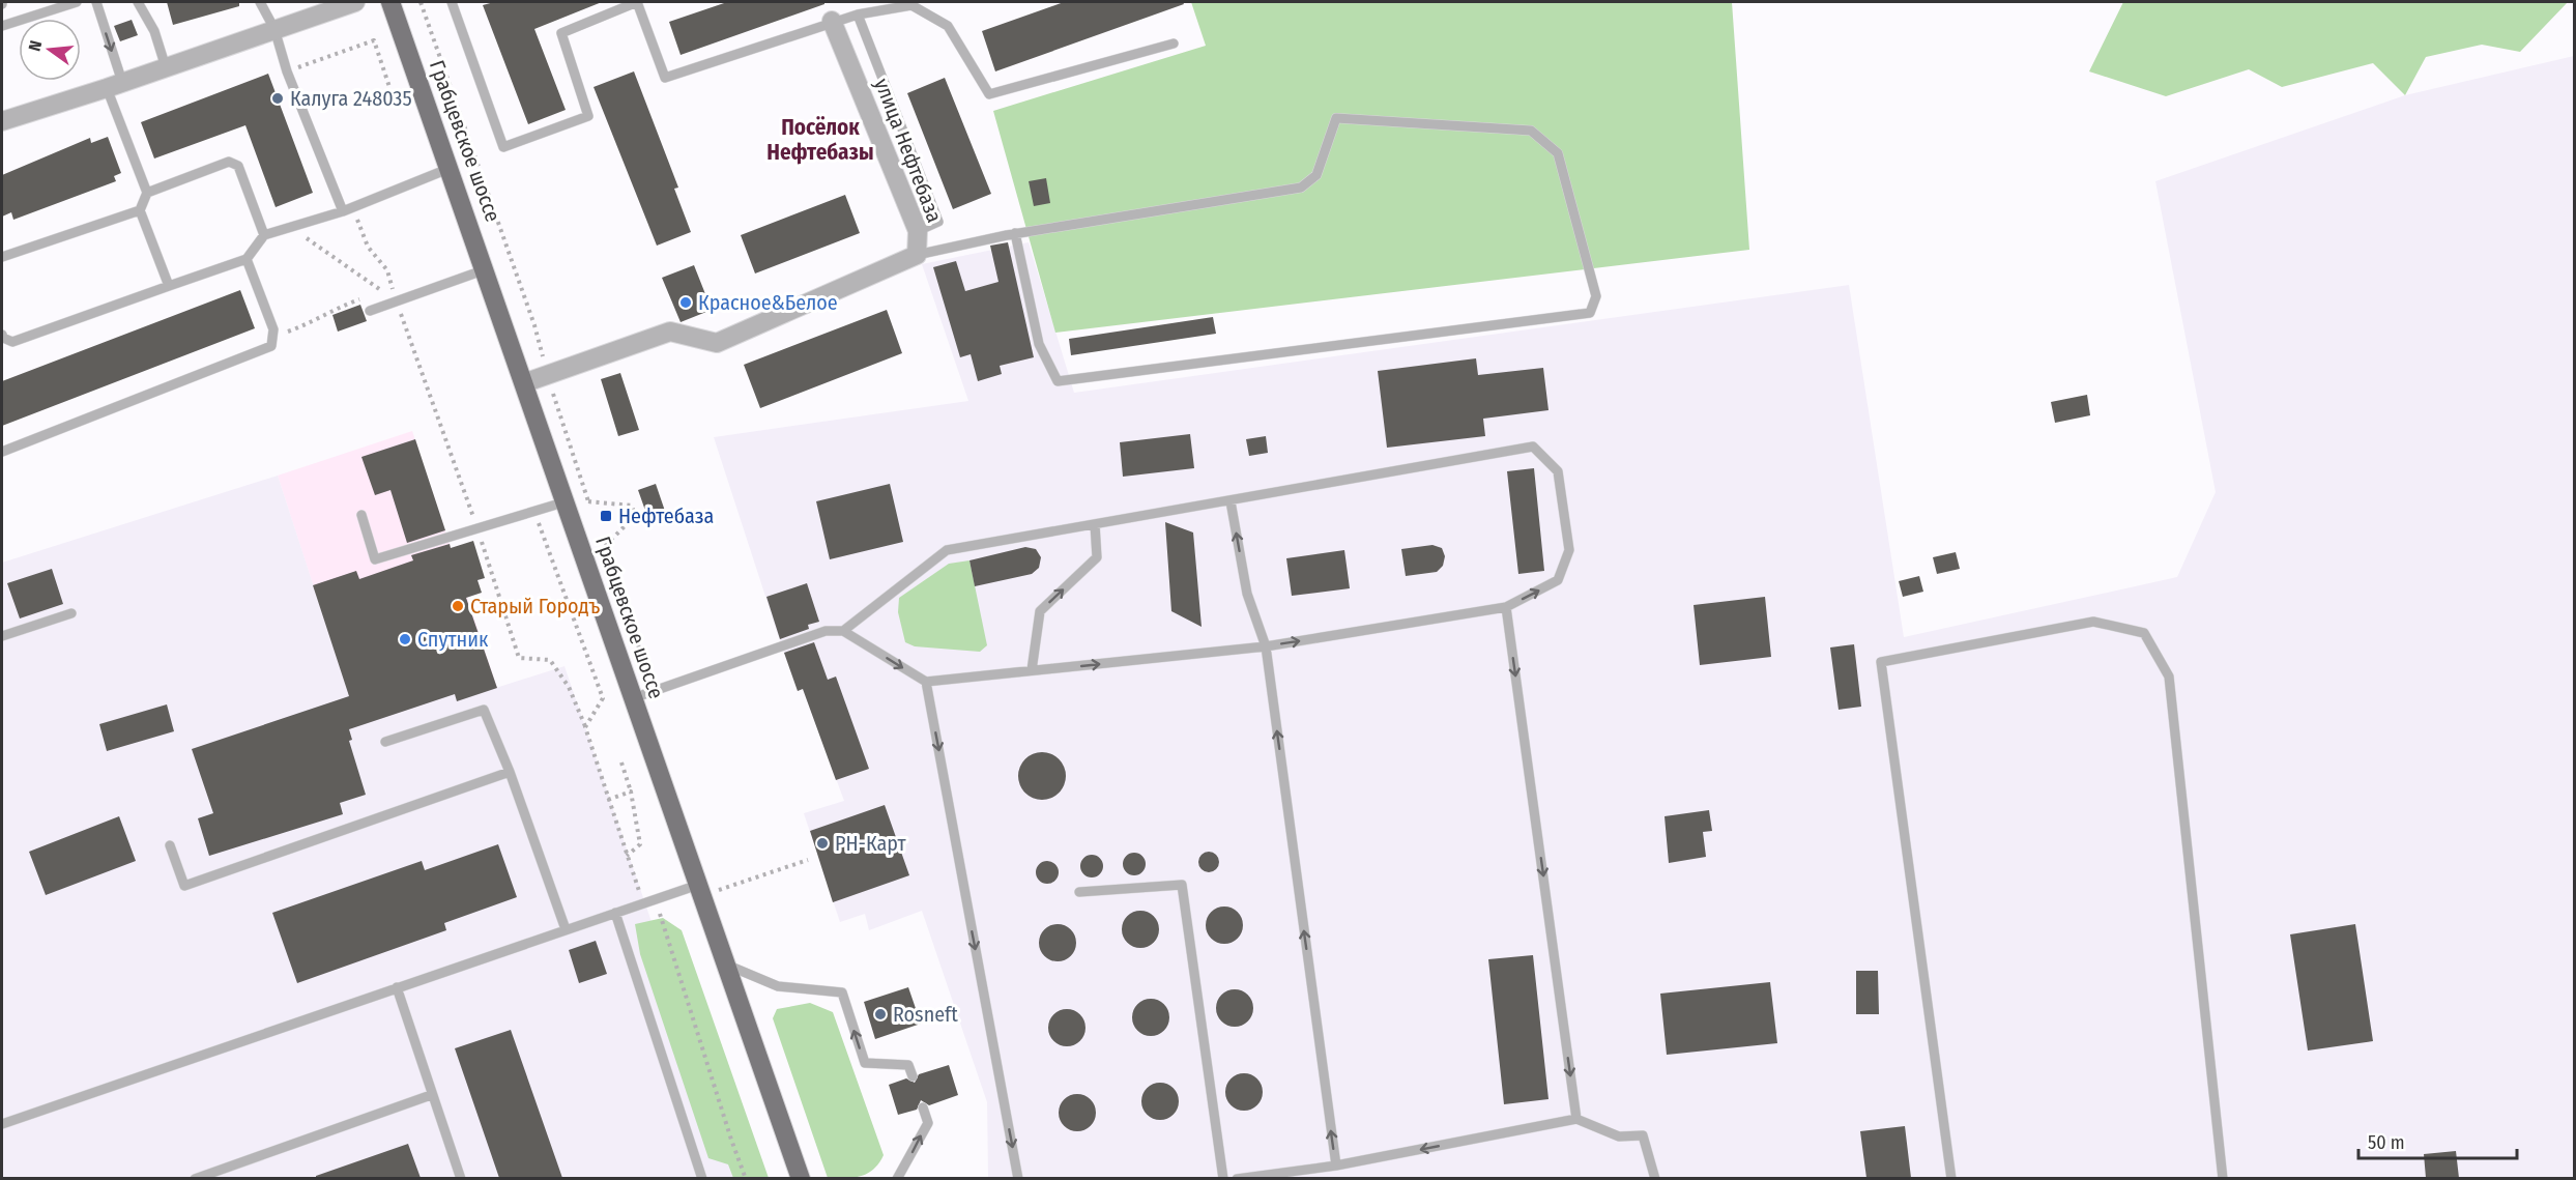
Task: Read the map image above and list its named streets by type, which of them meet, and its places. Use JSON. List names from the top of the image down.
{
  "streets": {
    "main road": ["Грабцевское шоссе"],
    "street": ["улица Нефтебаза"]
  },
  "crossings": [
    ["Грабцевское шоссе", "улица Нефтебаза"]
  ],
  "districts": ["Посёлок Нефтебазы"],
  "places": {
    "other": [
      "Калуга 248035",
      "Красное&Белое",
      "Старый Городъ",
      "Спутник",
      "РН-Карт",
      "Rosneft"
    ],
    "transit": ["Нефтебаза"]
  },
  "scale_bar": "50 m",
  "north": "left"
}
